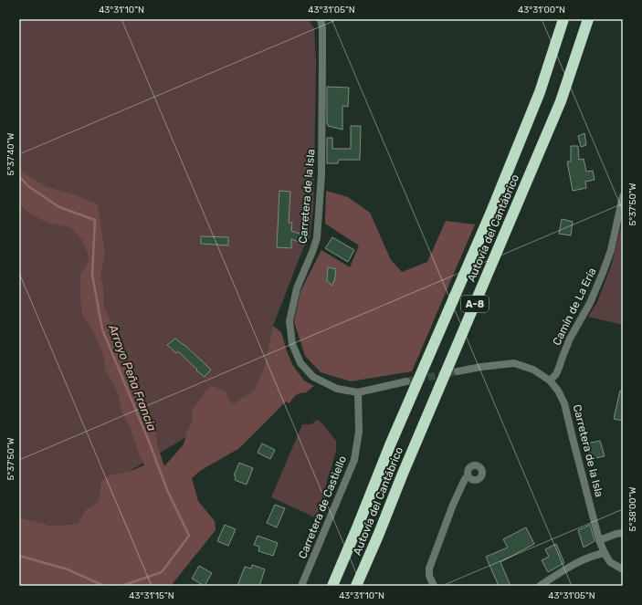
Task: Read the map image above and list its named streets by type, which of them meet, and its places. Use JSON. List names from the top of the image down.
{
  "streets": {
    "highway": ["Autovía del Cantábrico", "A-8"],
    "street": ["Carretera de la Isla", "Camín de La Ería", "Carretera de Castiello"]
  },
  "crossings": [
    ["Carretera de la Isla", "Camín de La Ería"],
    ["Carretera de la Isla", "Carretera de Castiello"]
  ],
  "water": ["Arroyo Peña Francia"],
  "coordinates": [
    "43°31'10\"N",
    "43°31'05\"N",
    "43°31'00\"N",
    "5°37'40\"W",
    "5°37'50\"W",
    "5°38'00\"W",
    "43°31'15\"N"
  ]
}
